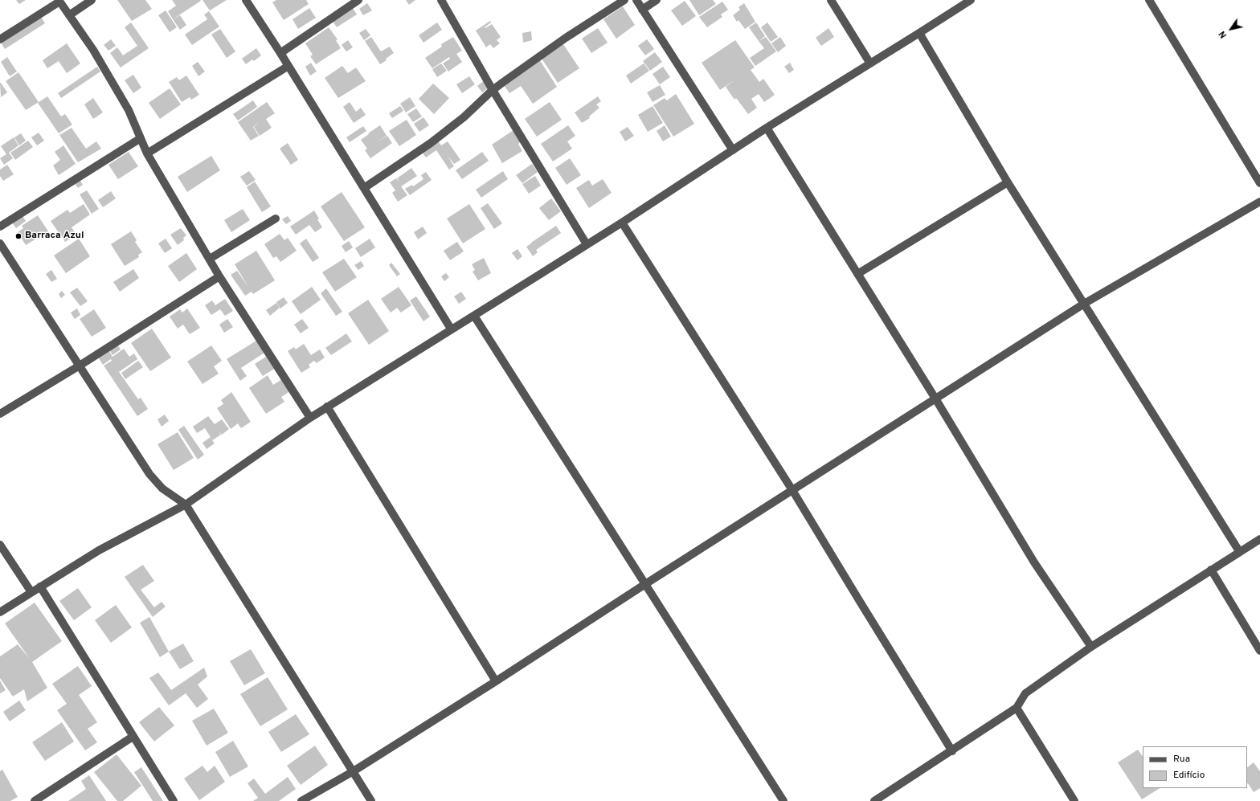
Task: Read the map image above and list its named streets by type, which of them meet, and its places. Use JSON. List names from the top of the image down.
{
  "places": ["Barraca Azul"],
  "legend": ["Rua", "Edifício"],
  "north": "bottom left"
}
